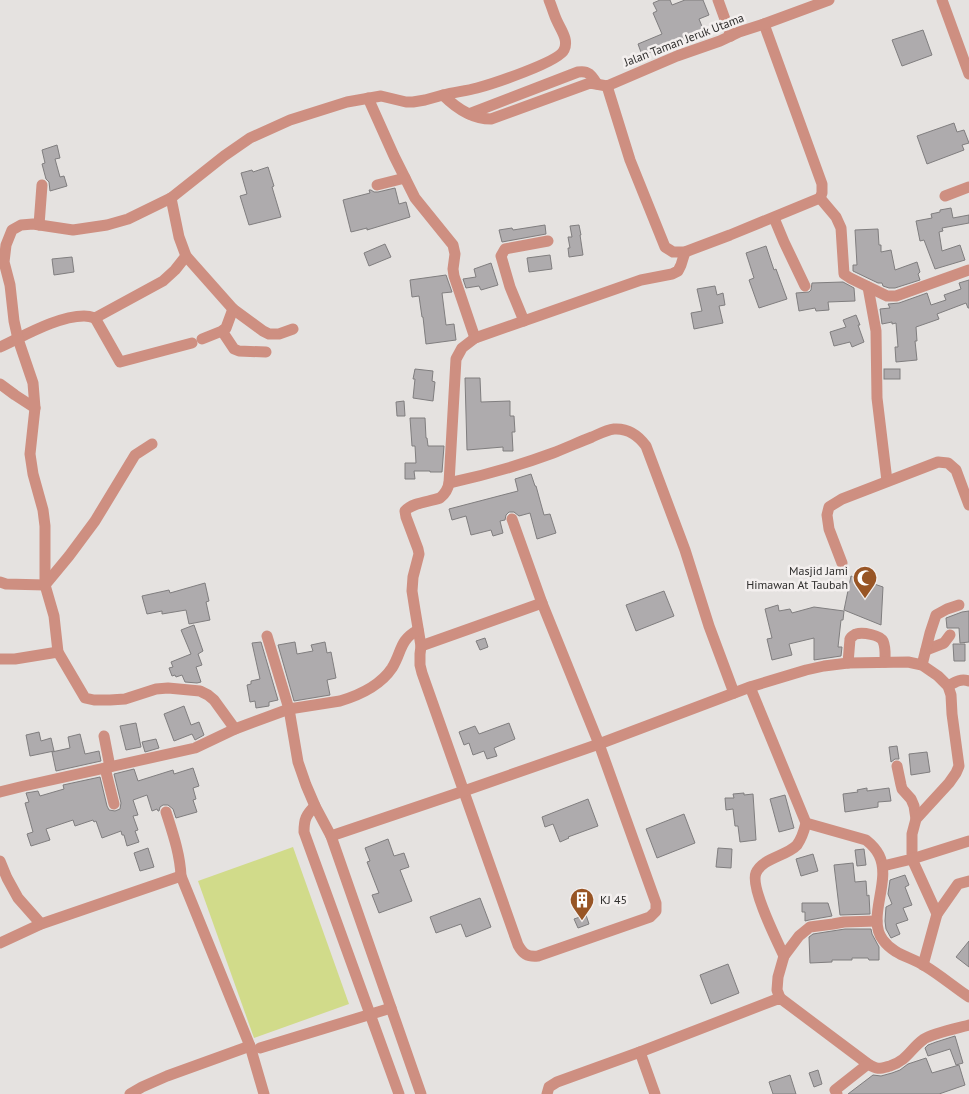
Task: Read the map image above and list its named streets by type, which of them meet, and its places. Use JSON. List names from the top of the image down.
{
  "streets": {
    "street": ["Jalan Taman Jeruk Utama"]
  },
  "places": {
    "mosque": ["Masjid Jami Himawan At Taubah"],
    "building": ["KJ 45"]
  }
}
